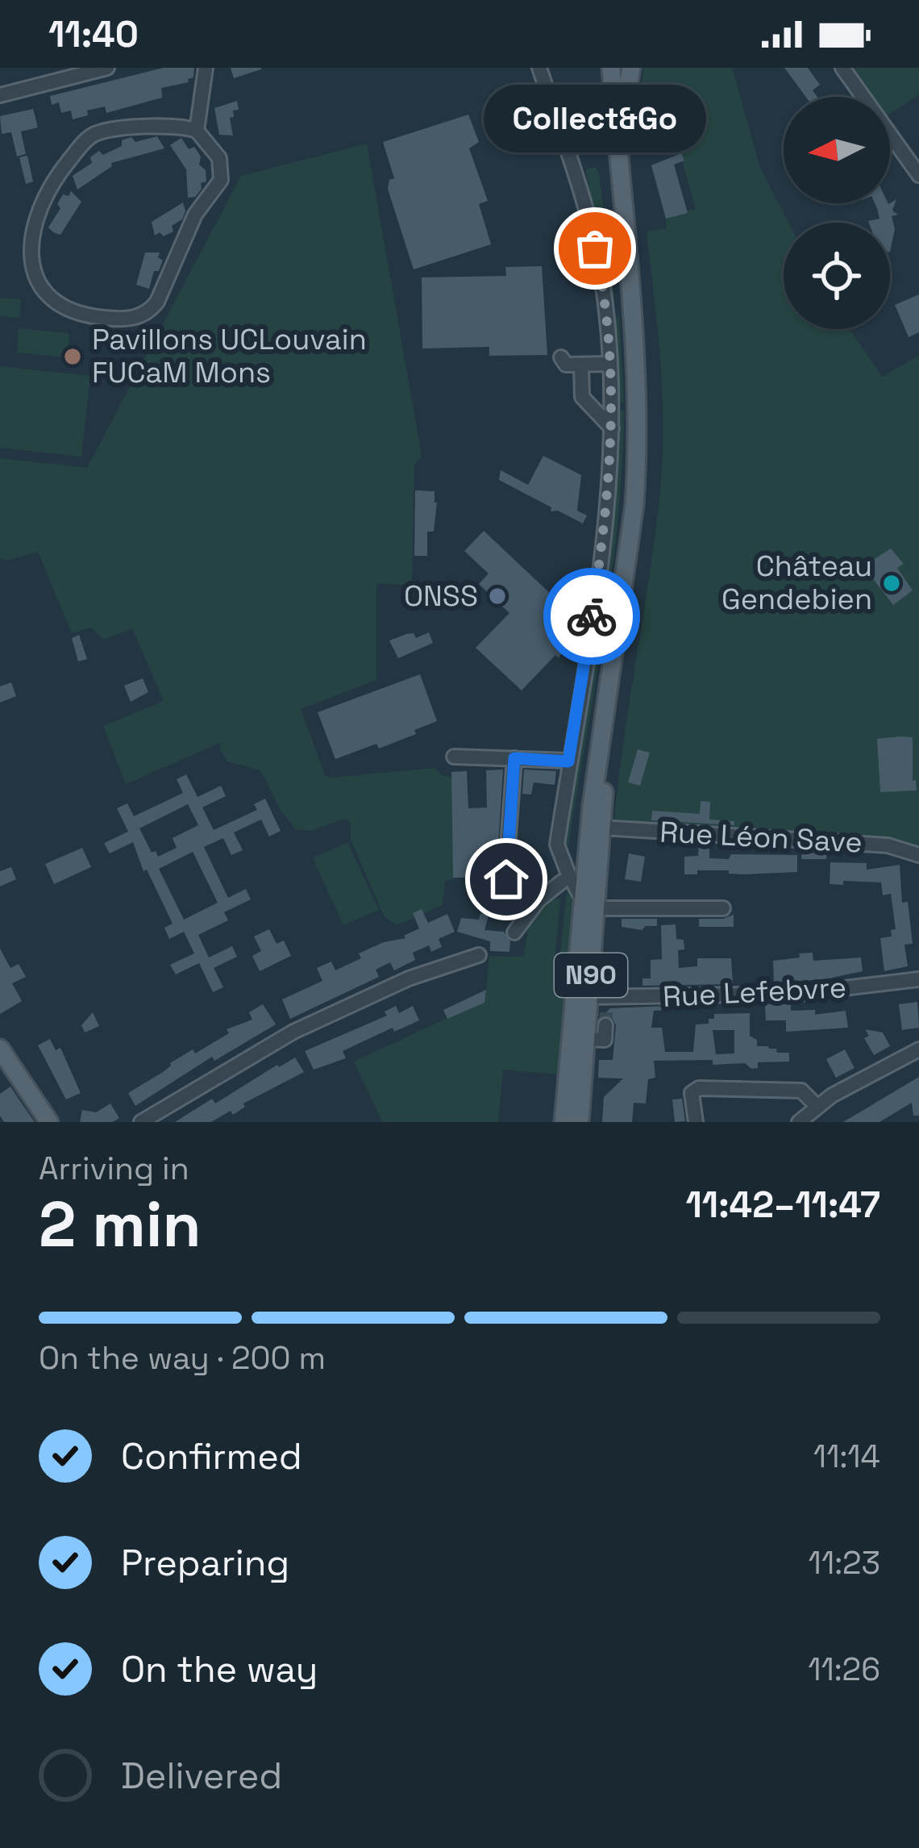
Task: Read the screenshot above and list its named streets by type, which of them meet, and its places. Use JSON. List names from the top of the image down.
{
  "streets": {
    "main road": ["N90"],
    "street": ["Rue Léon Save", "Rue Lefebvre"]
  },
  "crossings": [
    ["Rue Léon Save", "N90"],
    ["N90", "Rue Lefebvre"]
  ],
  "places": [
    "Collect&Go",
    "Pavillons UCLouvain FUCaM Mons",
    "Château Gendebien",
    "ONSS"
  ],
  "north": "left",
  "page": {
    "status": "11:40",
    "bubble": "Collect&Go",
    "heading": ["2 min", "Arriving in", "11:42–11:47"],
    "bar": "On the way · 200 m",
    "list": [
      ["Confirmed", "11:14"],
      ["Preparing", "11:23"],
      ["On the way", "11:26"],
      "Delivered"
    ]
  }
}
